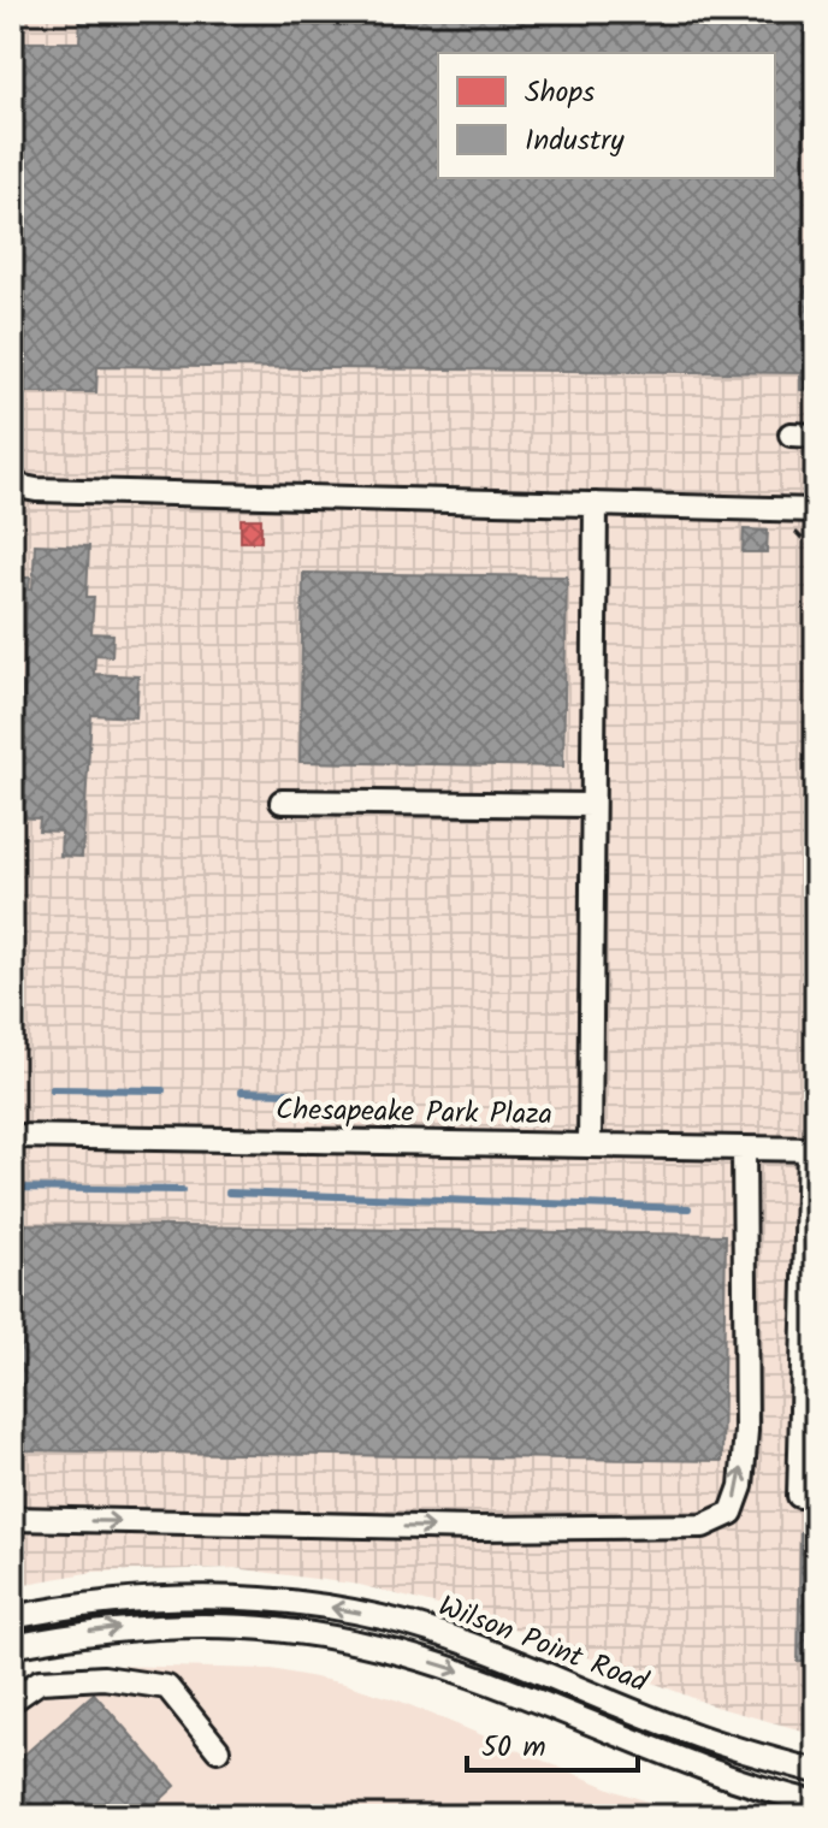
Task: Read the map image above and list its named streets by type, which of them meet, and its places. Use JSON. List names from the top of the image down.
{
  "streets": {
    "street": ["Chesapeake Park Plaza", "Wilson Point Road"]
  },
  "legend": ["Shops", "Industry"],
  "scale_bar": "50 m"
}
